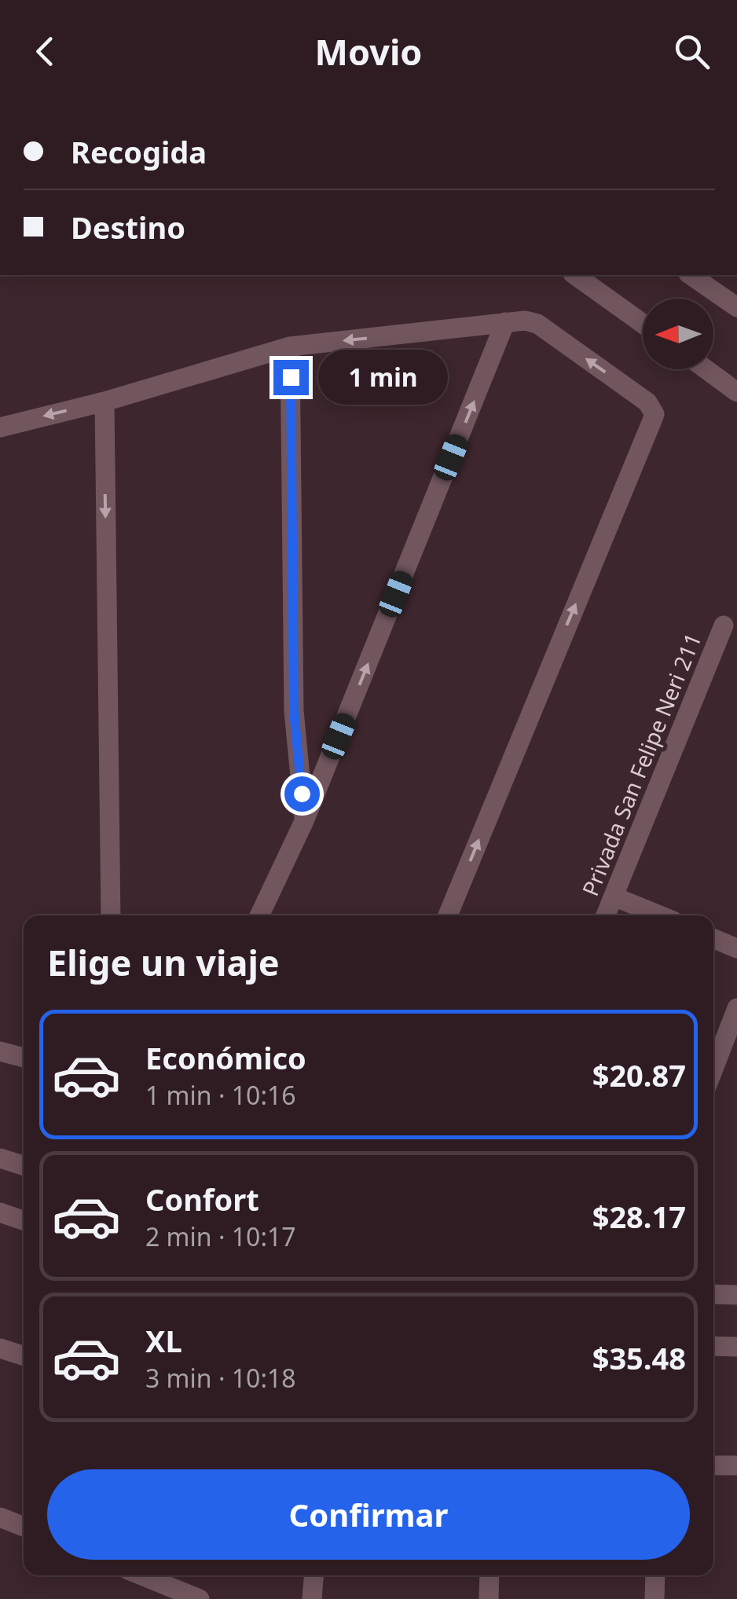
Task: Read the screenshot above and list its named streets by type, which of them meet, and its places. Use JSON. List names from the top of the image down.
{
  "streets": {
    "street": ["Privada San Felipe Neri 211"]
  },
  "north": "left",
  "page": {
    "header": "Movio",
    "banner": ["Recogida", "Destino"],
    "bubble": "1 min",
    "heading": "Elige un viaje",
    "list": [
      {
        "name": "Económico",
        "note": "1 min · 10:16",
        "value": "$20.87"
      },
      {
        "name": "Confort",
        "note": "2 min · 10:17",
        "value": "$28.17"
      },
      {
        "name": "XL",
        "note": "3 min · 10:18",
        "value": "$35.48"
      }
    ],
    "buttons": "Confirmar"
  }
}
